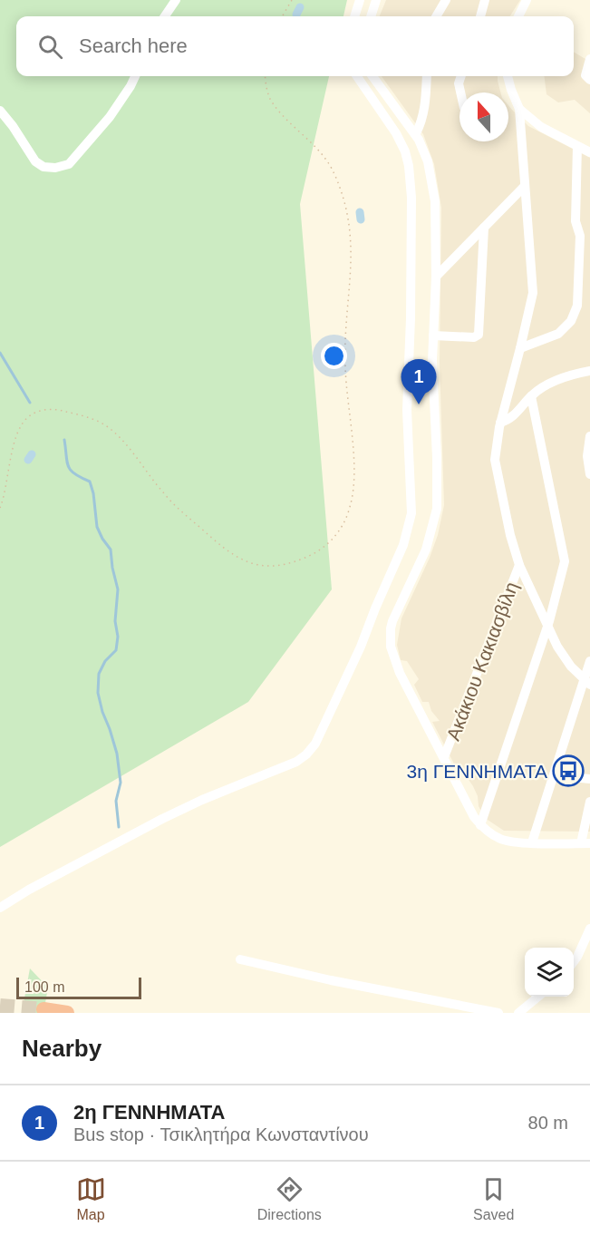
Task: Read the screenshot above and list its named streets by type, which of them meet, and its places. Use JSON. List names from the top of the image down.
{
  "streets": {
    "street": ["Ακάκιου Κακιασβίλη"]
  },
  "places": {
    "bus stop": ["3η ΓΕΝΝΗΜΑΤΑ"]
  },
  "scale_bar": "100 m",
  "north": "top",
  "page": {
    "search": "Search here",
    "pins": "1",
    "scale": "100 m",
    "heading": "Nearby",
    "list": [
      {
        "mark": "1",
        "name": "2η ΓΕΝΝΗΜΑΤΑ",
        "note": "Bus stop · Τσικλητήρα Κωνσταντίνου",
        "value": "80 m"
      }
    ],
    "nav": ["Map", "Directions", "Saved"]
  }
}
